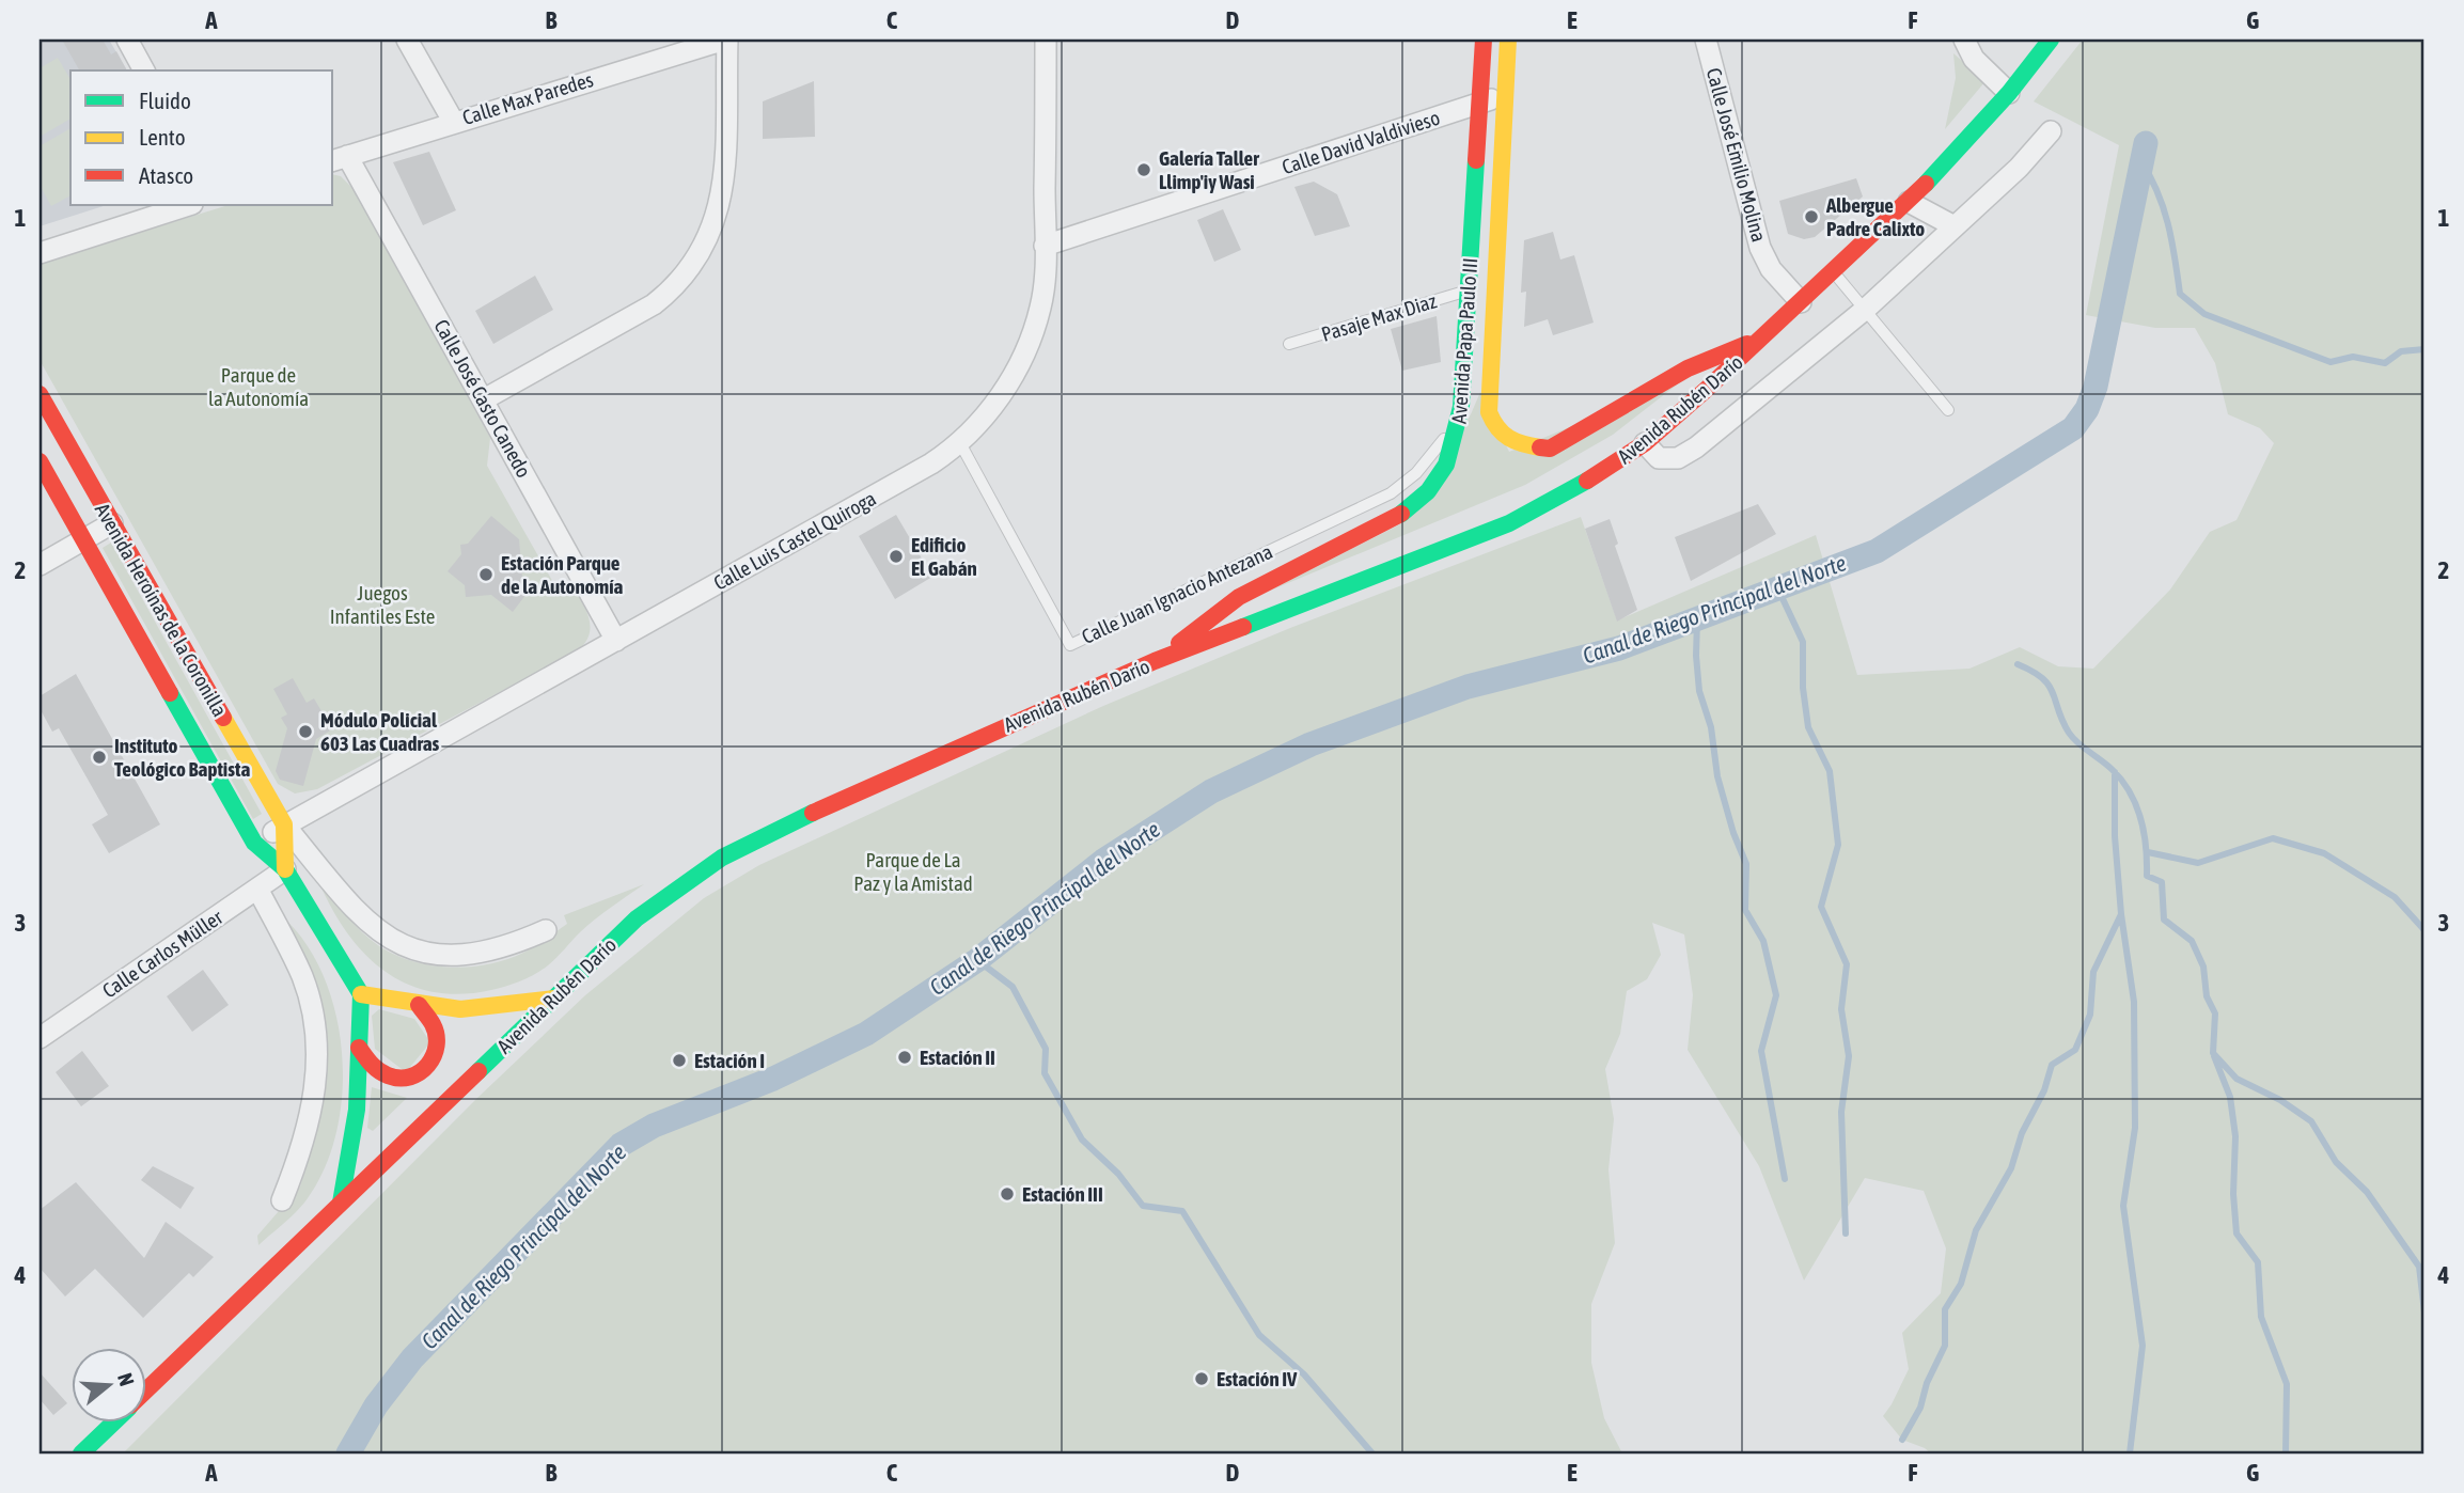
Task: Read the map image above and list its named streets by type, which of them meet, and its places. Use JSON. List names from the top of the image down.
{
  "streets": {
    "main road": ["Avenida Papa Paulo III", "Avenida Rubén Darío", "Avenida Heroínas de la Coronilla"],
    "street": [
      "Calle Max Paredes",
      "Calle David Valdivieso",
      "Calle José Emilio Molina",
      "Calle José Casto Canedo",
      "Calle Luis Castel Quiroga",
      "Calle Carlos Müller"
    ],
    "lane": ["Pasaje Max Diaz", "Calle Juan Ignacio Antezana"]
  },
  "crossings": [
    ["Calle Max Paredes", "Calle José Casto Canedo"],
    ["Calle David Valdivieso", "Avenida Papa Paulo III"],
    ["Calle David Valdivieso", "Calle Luis Castel Quiroga"],
    ["Calle José Emilio Molina", "Avenida Rubén Darío"],
    ["Pasaje Max Diaz", "Avenida Papa Paulo III"],
    ["Avenida Papa Paulo III", "Avenida Rubén Darío"],
    ["Avenida Papa Paulo III", "Calle Juan Ignacio Antezana"],
    ["Calle José Casto Canedo", "Calle Luis Castel Quiroga"],
    ["Calle Luis Castel Quiroga", "Calle Juan Ignacio Antezana"],
    ["Calle Luis Castel Quiroga", "Avenida Heroínas de la Coronilla"],
    ["Avenida Heroínas de la Coronilla", "Calle Carlos Müller"]
  ],
  "water": ["Canal de Riego Principal del Norte"],
  "parks": ["Parque de la Autonomía", "Juegos Infantiles Este", "Parque de La Paz y la Amistad"],
  "places": [
    "Galería Taller Llimp'iy Wasi",
    "Albergue Padre Calixto",
    "Edificio El Gabán",
    "Estación Parque de la Autonomía",
    "Módulo Policial 603 Las Cuadras",
    "Instituto Teológico Baptista",
    "Estación II",
    "Estación I",
    "Estación III",
    "Estación IV"
  ],
  "legend": ["Fluido", "Lento", "Atasco"],
  "north": "right",
  "grid": {
    "columns": [
      "A",
      "B",
      "C",
      "D",
      "E",
      "F",
      "G"
    ],
    "rows": [
      "1",
      "2",
      "3",
      "4"
    ]
  }
}
